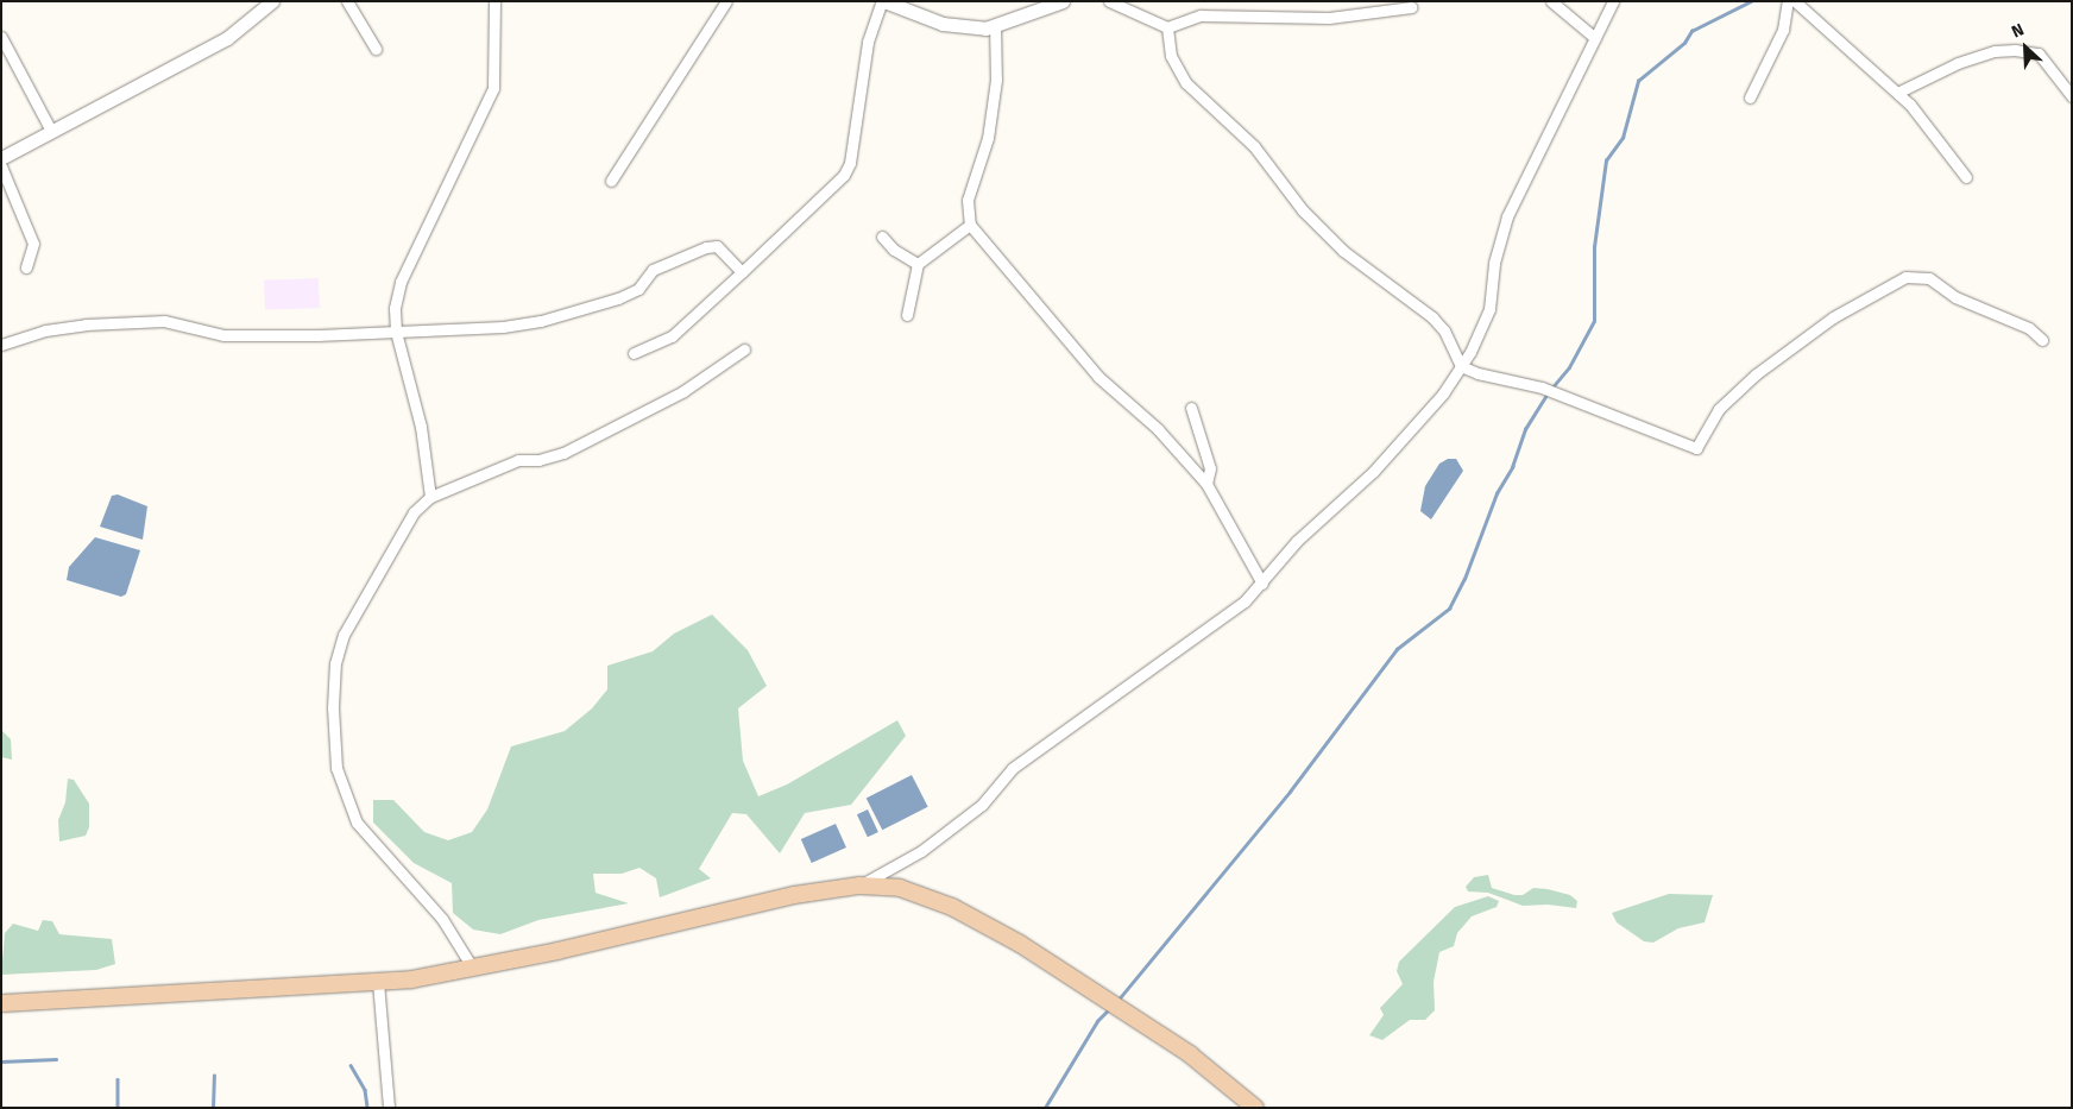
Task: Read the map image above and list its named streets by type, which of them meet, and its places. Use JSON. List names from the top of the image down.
{
  "north": "top left"
}
